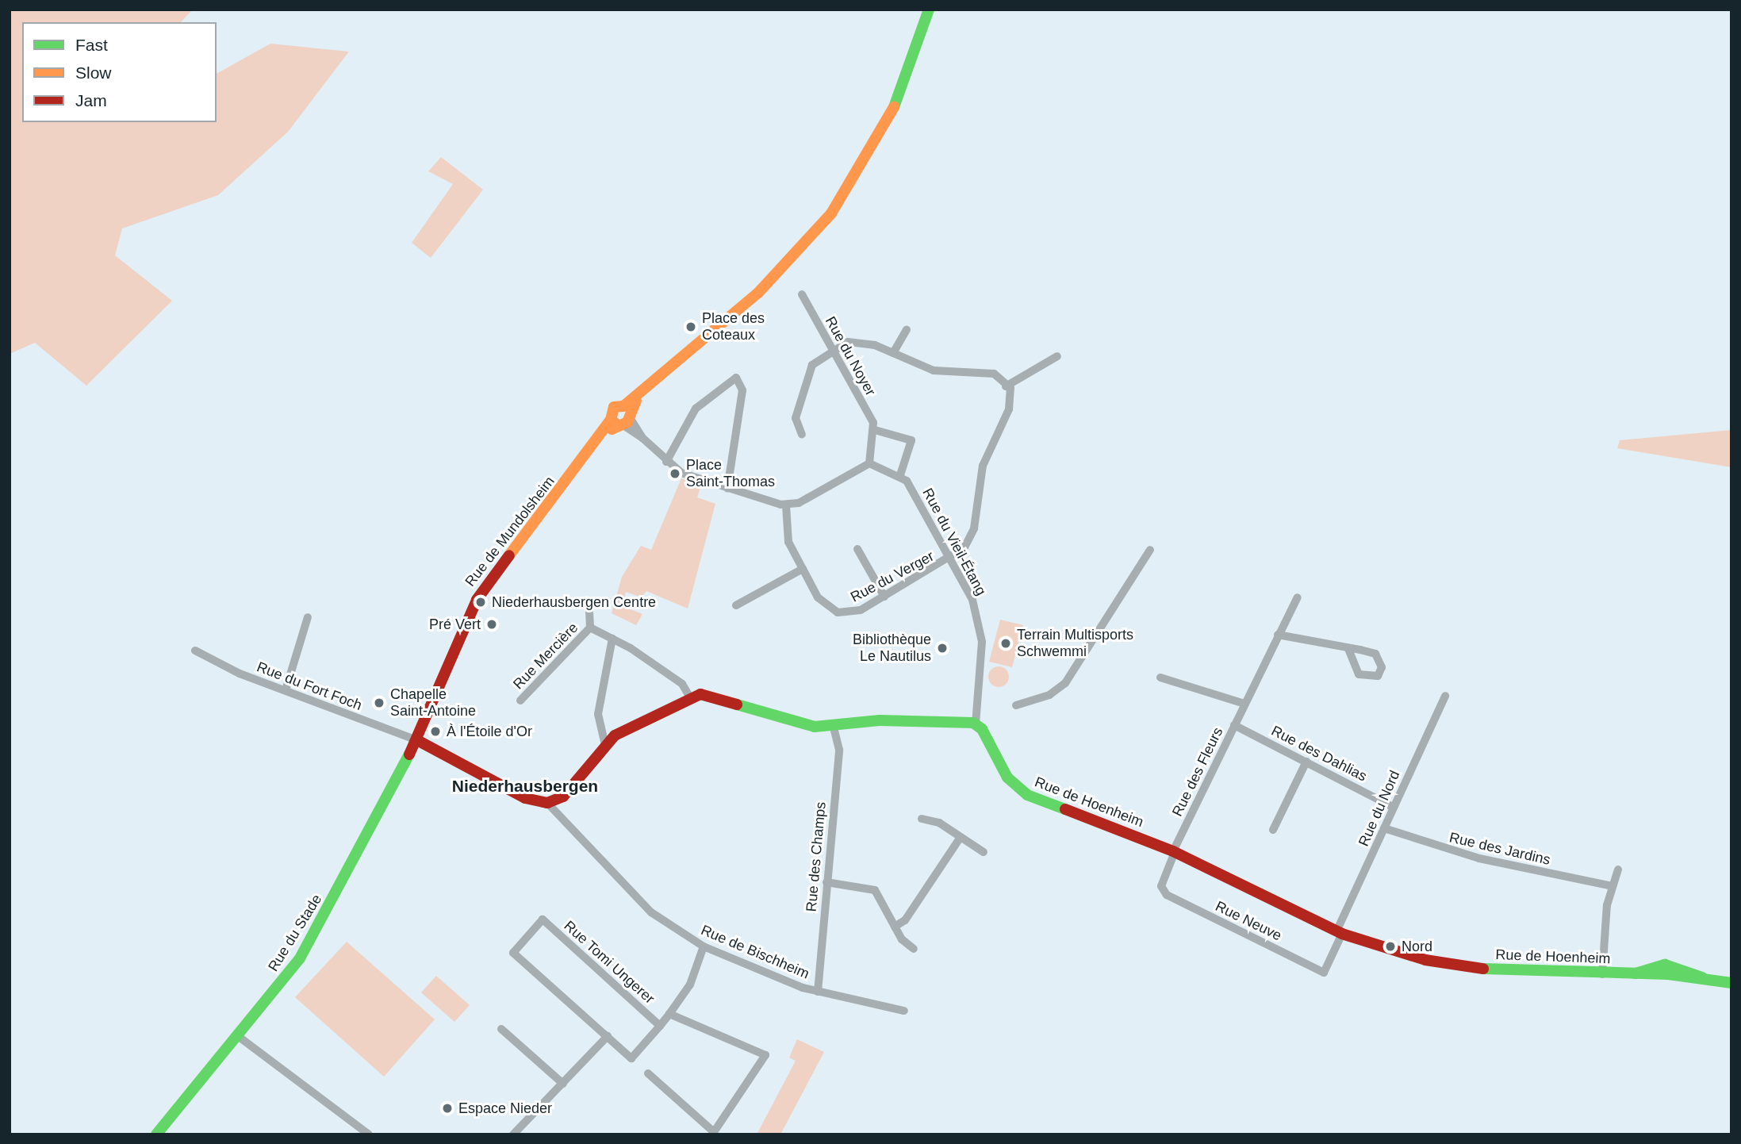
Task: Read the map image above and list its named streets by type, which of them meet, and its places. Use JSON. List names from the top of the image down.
{
  "streets": {
    "street": [
      "Rue du Noyer",
      "Rue de Mundolsheim",
      "Rue du Vieil-Étang",
      "Rue du Verger",
      "Rue Mercière",
      "Rue du Fort Foch",
      "Rue des Dahlias",
      "Rue des Fleurs",
      "Rue de Hoenheim",
      "Rue du Nord",
      "Rue des Jardins",
      "Rue des Champs",
      "Rue Neuve",
      "Rue du Stade",
      "Rue de Bischheim",
      "Rue Tomi Ungerer"
    ]
  },
  "crossings": [
    ["Rue de Mundolsheim", "Rue du Fort Foch"],
    ["Rue de Mundolsheim", "Rue du Stade"],
    ["Rue du Vieil-Étang", "Rue du Verger"],
    ["Rue du Vieil-Étang", "Rue de Hoenheim"],
    ["Rue du Fort Foch", "Rue du Stade"],
    ["Rue des Dahlias", "Rue des Fleurs"],
    ["Rue des Dahlias", "Rue du Nord"],
    ["Rue des Fleurs", "Rue de Hoenheim"],
    ["Rue des Fleurs", "Rue Neuve"],
    ["Rue de Hoenheim", "Rue du Nord"],
    ["Rue de Hoenheim", "Rue Neuve"],
    ["Rue du Nord", "Rue des Jardins"],
    ["Rue du Nord", "Rue Neuve"],
    ["Rue des Champs", "Rue de Bischheim"]
  ],
  "districts": ["Niederhausbergen"],
  "places": [
    "Place des Coteaux",
    "Place Saint-Thomas",
    "Niederhausbergen Centre",
    "Pré Vert",
    "Terrain Multisports Schwemmi",
    "Bibliothèque Le Nautilus",
    "Chapelle Saint-Antoine",
    "À l'Étoile d'Or",
    "Nord",
    "Espace Nieder"
  ],
  "legend": ["Fast", "Slow", "Jam"]
}
